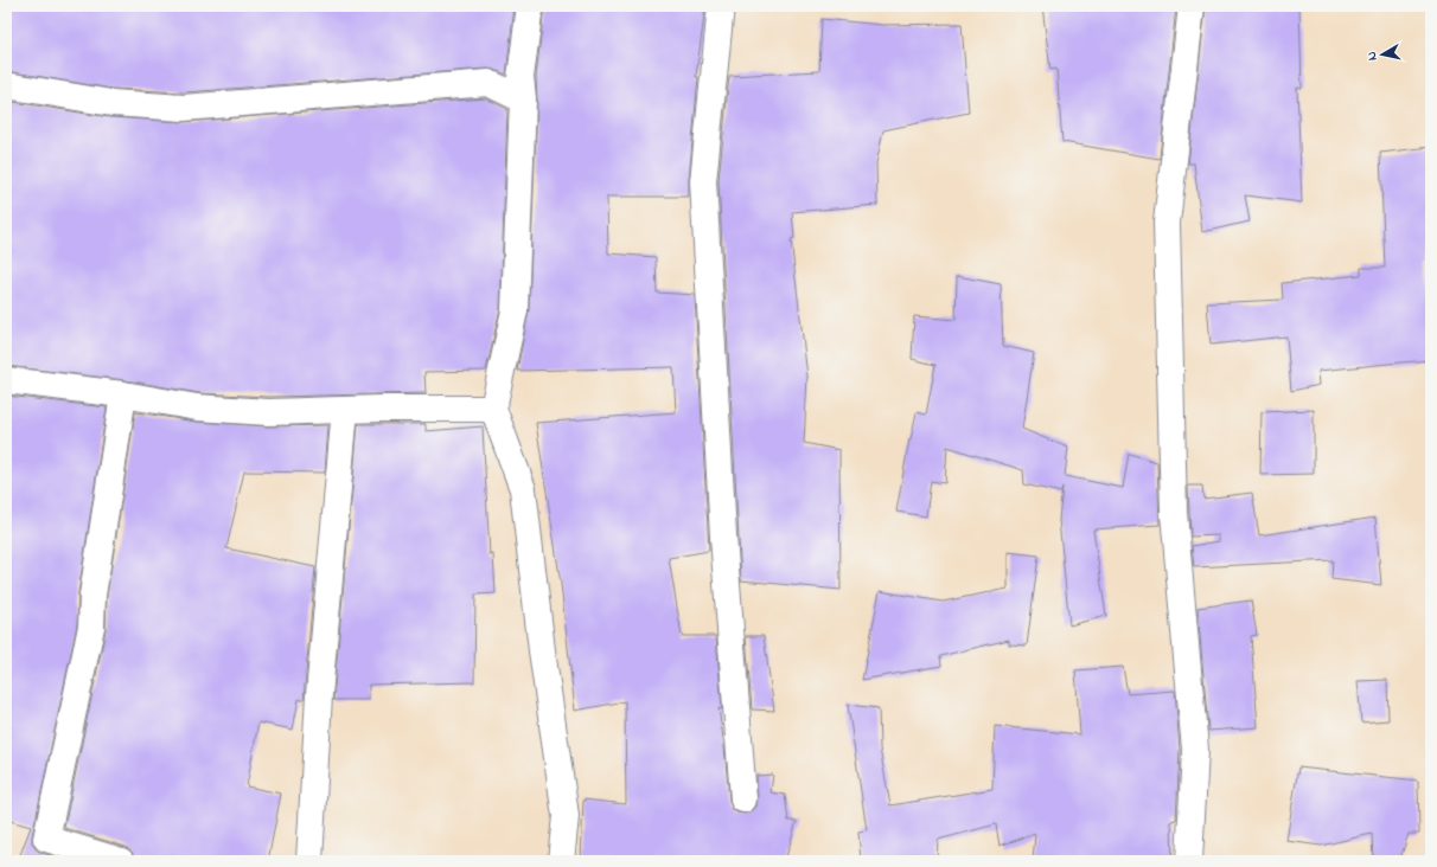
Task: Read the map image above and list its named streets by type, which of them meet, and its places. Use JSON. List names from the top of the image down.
{
  "north": "left"
}
